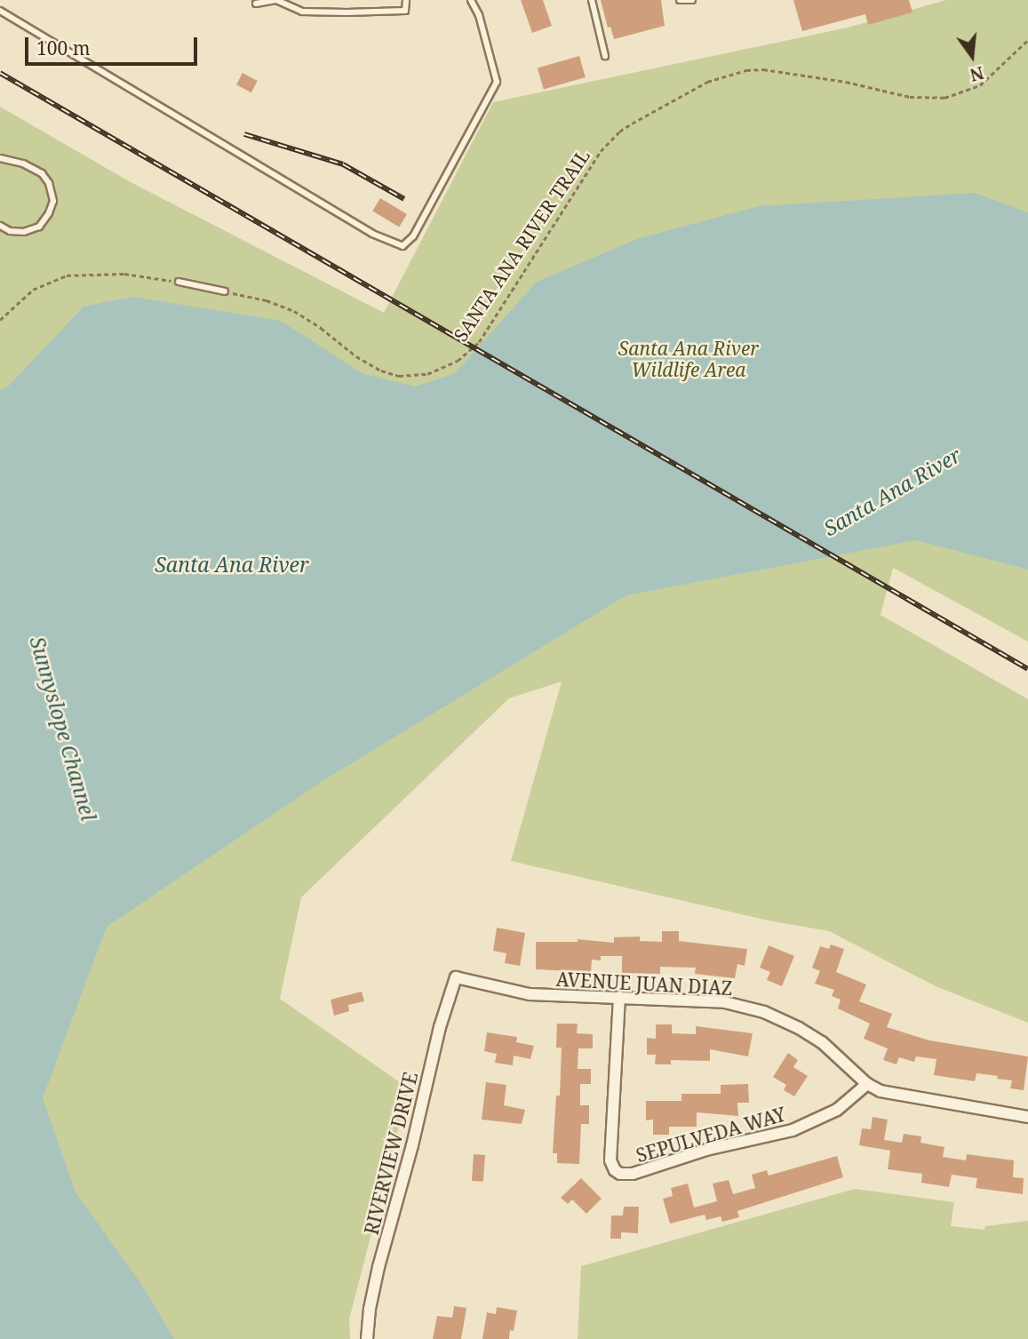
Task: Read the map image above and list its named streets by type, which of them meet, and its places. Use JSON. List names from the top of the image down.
{
  "streets": {
    "street": ["AVENUE JUAN DIAZ", "SEPULVEDA WAY", "RIVERVIEW DRIVE"],
    "path": ["SANTA ANA RIVER TRAIL"]
  },
  "crossings": [
    ["AVENUE JUAN DIAZ", "SEPULVEDA WAY"],
    ["AVENUE JUAN DIAZ", "RIVERVIEW DRIVE"]
  ],
  "water": ["Santa Ana River", "Sunnyslope Channel"],
  "parks": ["Santa Ana River Wildlife Area"],
  "scale_bar": "100 m",
  "north": "bottom"
}
